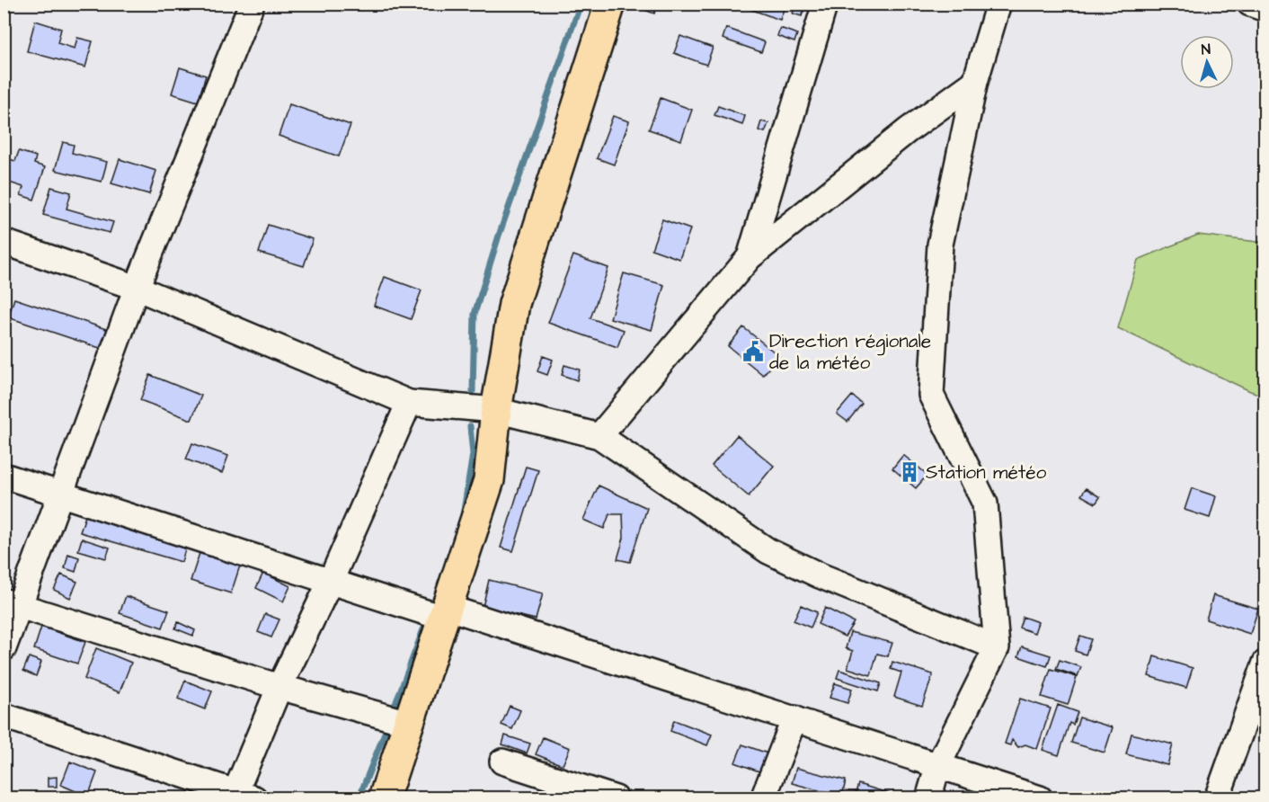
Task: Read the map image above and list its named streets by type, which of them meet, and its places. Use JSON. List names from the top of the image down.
{
  "places": {
    "public building": ["Direction régionale de la météo"],
    "building": ["Station météo"]
  },
  "north": "top"
}
